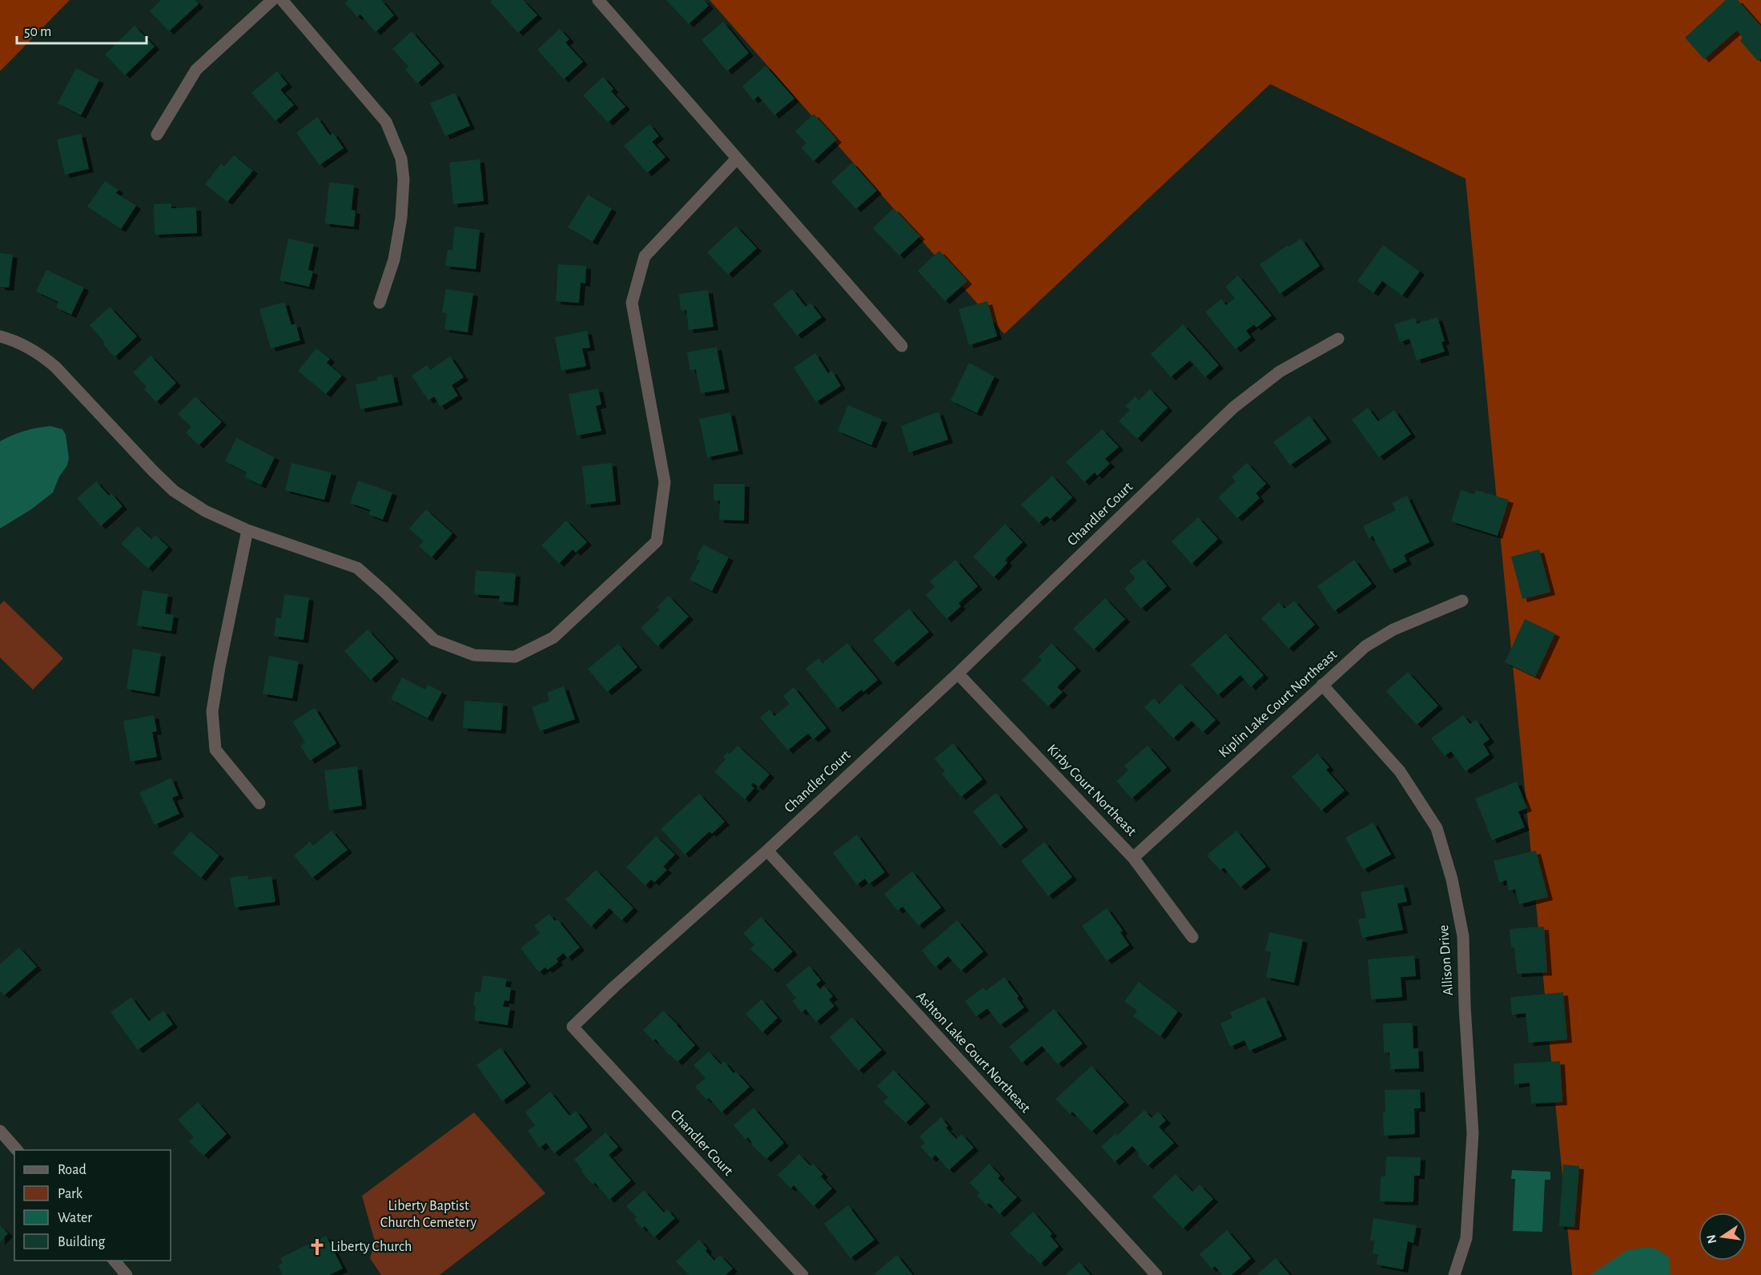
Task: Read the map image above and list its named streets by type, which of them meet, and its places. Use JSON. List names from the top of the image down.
{
  "streets": {
    "street": [
      "Chandler Court",
      "Kiplin Lake Court Northeast",
      "Kirby Court Northeast",
      "Allison Drive",
      "Ashton Lake Court Northeast"
    ]
  },
  "crossings": [
    ["Chandler Court", "Kirby Court Northeast"],
    ["Chandler Court", "Ashton Lake Court Northeast"],
    ["Kiplin Lake Court Northeast", "Kirby Court Northeast"],
    ["Kiplin Lake Court Northeast", "Allison Drive"]
  ],
  "parks": ["Liberty Baptist Church Cemetery"],
  "places": {
    "church": ["Liberty Church"]
  },
  "legend": [
    "Road",
    "Park",
    "Water",
    "Building"
  ],
  "scale_bar": "50 m",
  "north": "left"
}
